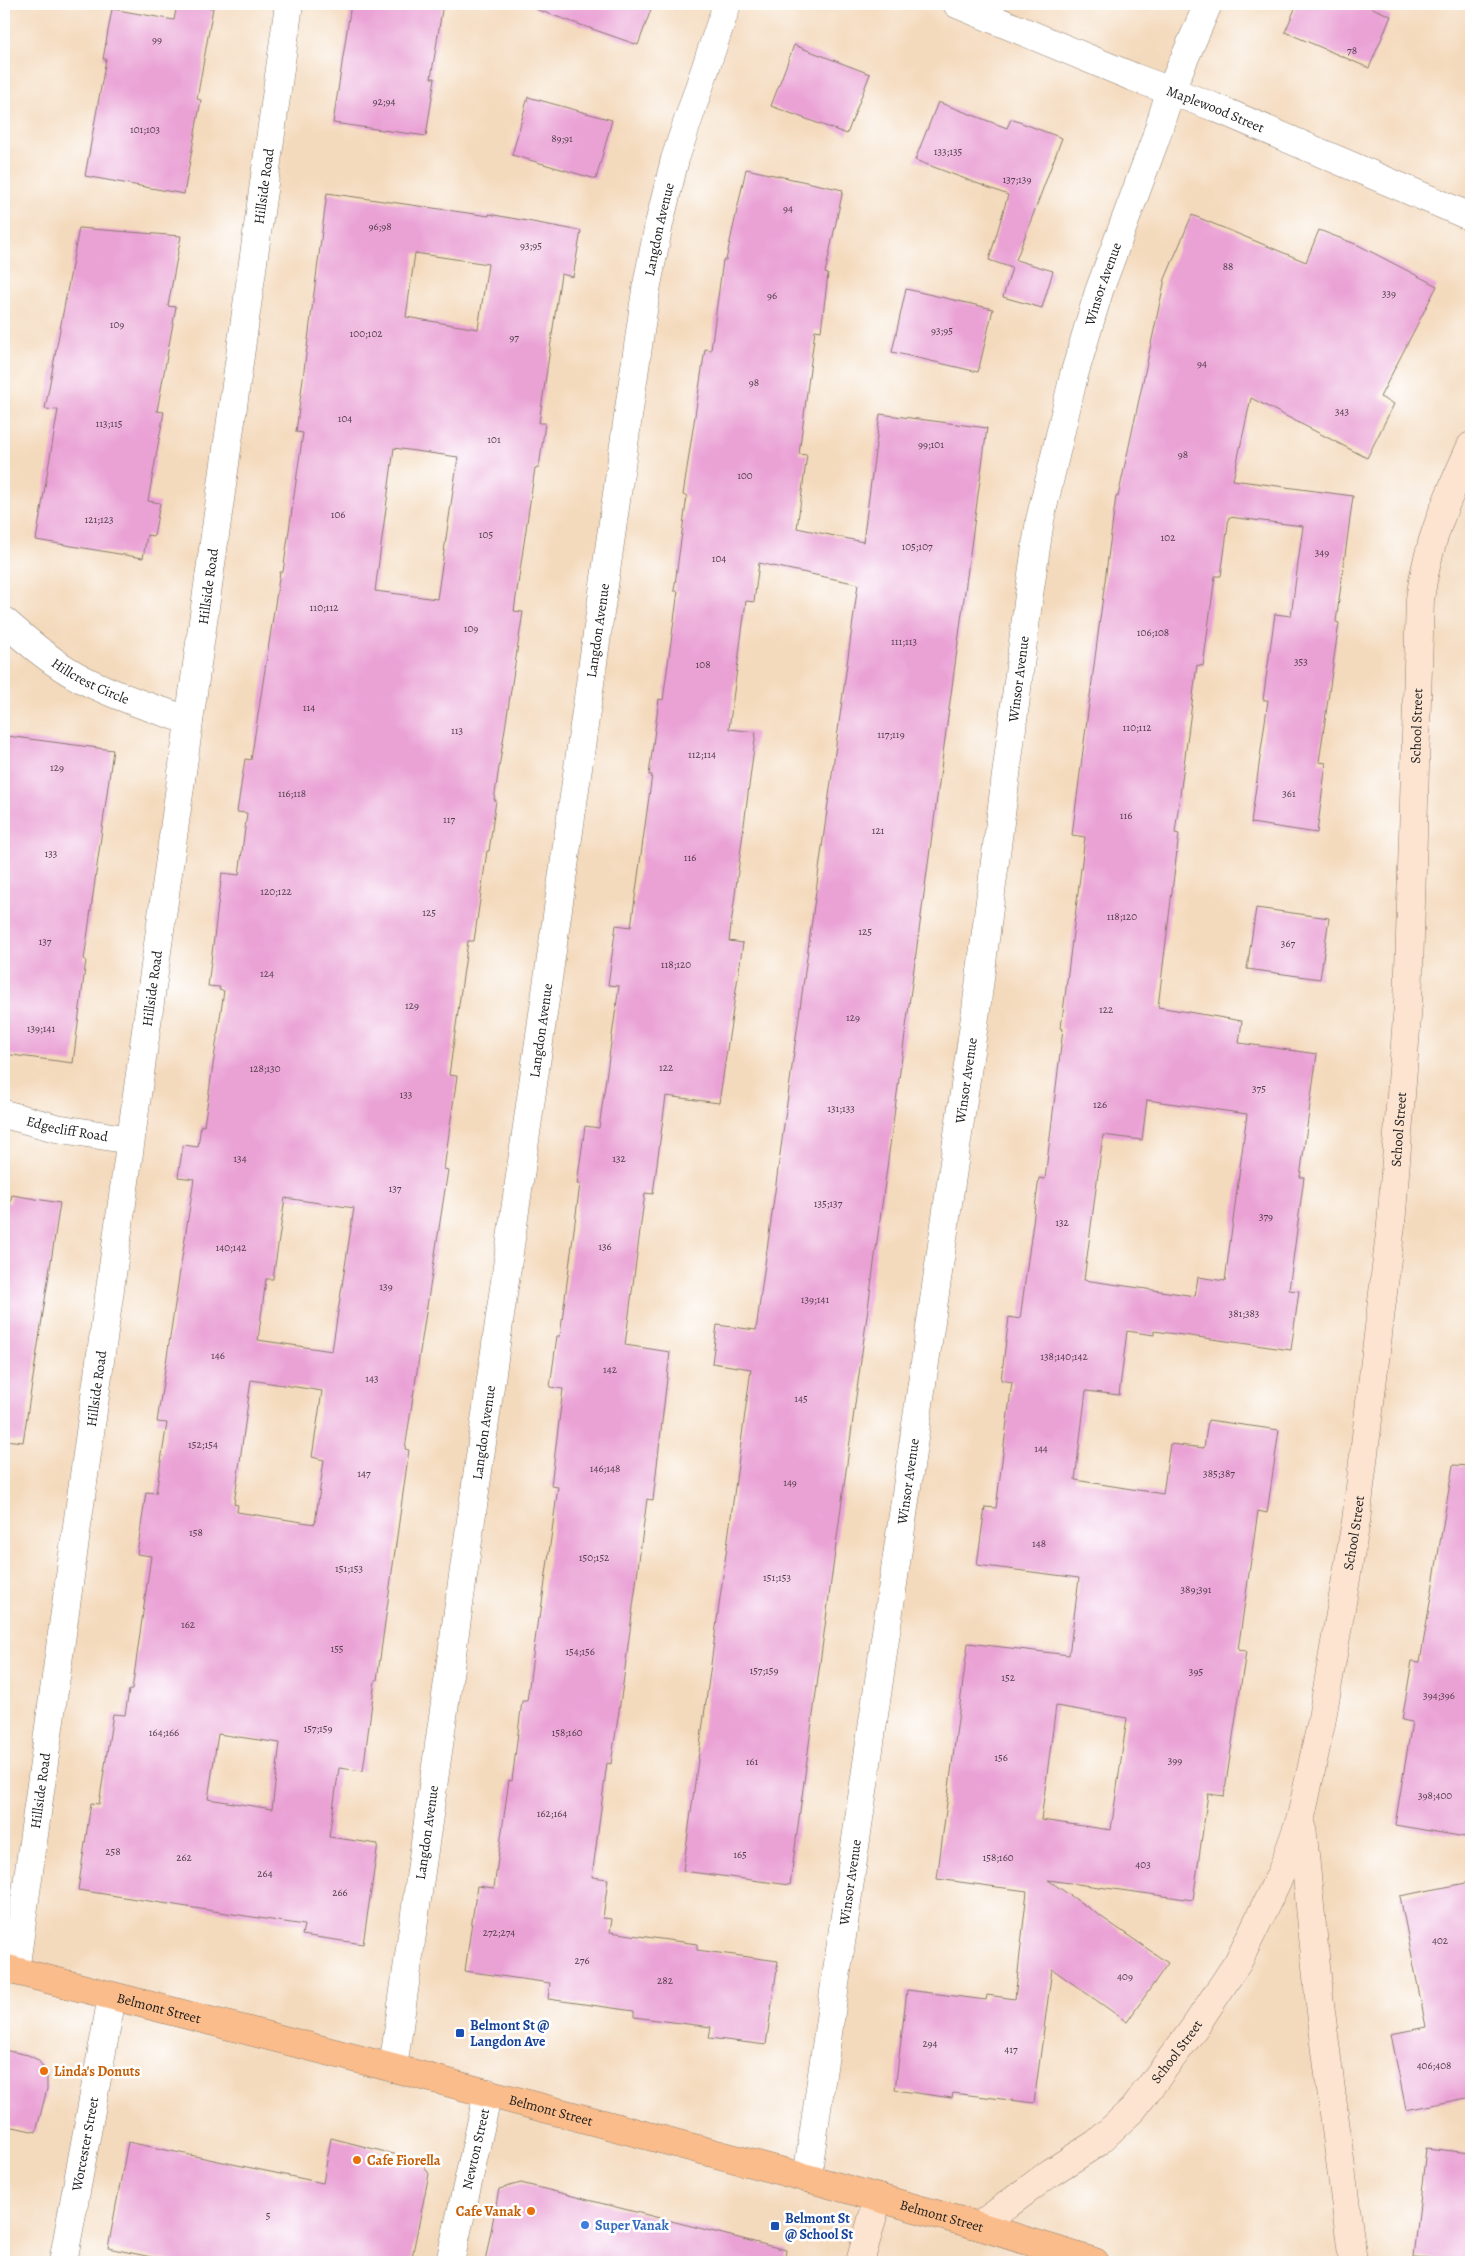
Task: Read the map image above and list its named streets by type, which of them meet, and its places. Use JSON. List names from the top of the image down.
{
  "streets": {
    "main road": ["Belmont Street"],
    "street": [
      "Maplewood Street",
      "Hillside Road",
      "Langdon Avenue",
      "Winsor Avenue",
      "Hillcrest Circle",
      "School Street",
      "Edgecliff Road",
      "Worcester Street",
      "Newton Street"
    ]
  },
  "crossings": [
    ["Maplewood Street", "Winsor Avenue"],
    ["Hillside Road", "Hillcrest Circle"],
    ["Hillside Road", "Edgecliff Road"],
    ["Hillside Road", "Belmont Street"],
    ["Langdon Avenue", "Belmont Street"],
    ["Winsor Avenue", "Belmont Street"],
    ["School Street", "Belmont Street"],
    ["Belmont Street", "Worcester Street"],
    ["Belmont Street", "Newton Street"]
  ],
  "places": {
    "transit": ["Belmont St @ Langdon Ave", "Belmont St @ School St"],
    "other": [
      "Linda's Donuts",
      "Cafe Fiorella",
      "Cafe Vanak",
      "Super Vanak"
    ]
  },
  "house_numbers": [
    "99",
    "78",
    "92;94",
    "101;103",
    "89;91",
    "133;135",
    "137;139",
    "94",
    "96;98",
    "93;95",
    "88",
    "339",
    "96",
    "109",
    "93;95",
    "100;102",
    "97",
    "94",
    "98",
    "343",
    "104",
    "113;115",
    "101",
    "99;101",
    "98",
    "100",
    "106",
    "121;123",
    "105",
    "102",
    "105;107",
    "349",
    "104",
    "110;112",
    "109",
    "106;108",
    "111;113",
    "353",
    "108",
    "114",
    "110;112",
    "113",
    "117;119",
    "112;114",
    "129",
    "116;118",
    "361",
    "116",
    "117",
    "121",
    "133",
    "116",
    "120;122",
    "125",
    "118;120",
    "125",
    "137",
    "367",
    "118;120",
    "124",
    "129",
    "122",
    "129",
    "139;141",
    "122",
    "128;130",
    "375",
    "133",
    "126",
    "131;133",
    "134",
    "132",
    "137",
    "135;137",
    "379",
    "132",
    "136",
    "140;142",
    "139",
    "139;141",
    "381;383",
    "146",
    "138;140;142",
    "142",
    "143",
    "145",
    "152;154",
    "144",
    "146;148",
    "147",
    "385;387",
    "149",
    "158",
    "148",
    "150;152",
    "151;153",
    "151;153",
    "389;391",
    "162",
    "155",
    "154;156",
    "157;159",
    "395",
    "152",
    "394;396",
    "157;159",
    "164;166",
    "158;160",
    "156",
    "399",
    "161",
    "398;400",
    "162;164",
    "258",
    "165",
    "262",
    "158;160",
    "403",
    "264",
    "266",
    "272;274",
    "402",
    "276",
    "409",
    "282",
    "294",
    "417",
    "406;408",
    "5"
  ]
}
